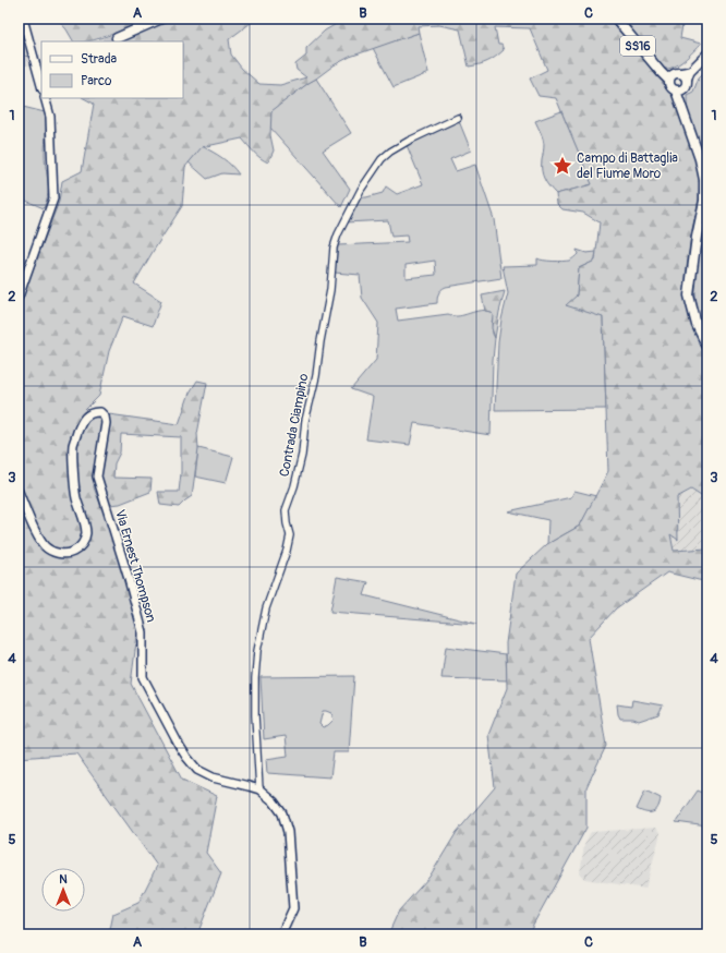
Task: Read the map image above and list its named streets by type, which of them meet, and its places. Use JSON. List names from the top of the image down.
{
  "streets": {
    "main road": ["SS16"],
    "street": ["Contrada Ciampino", "Via Ernest Thompson"]
  },
  "crossings": [
    ["Contrada Ciampino", "Via Ernest Thompson"]
  ],
  "places": {
    "place": ["Campo di Battaglia del Fiume Moro"]
  },
  "legend": ["Strada", "Parco"],
  "north": "top",
  "grid": {
    "columns": ["A", "B", "C"],
    "rows": [
      "1",
      "2",
      "3",
      "4",
      "5"
    ]
  }
}
